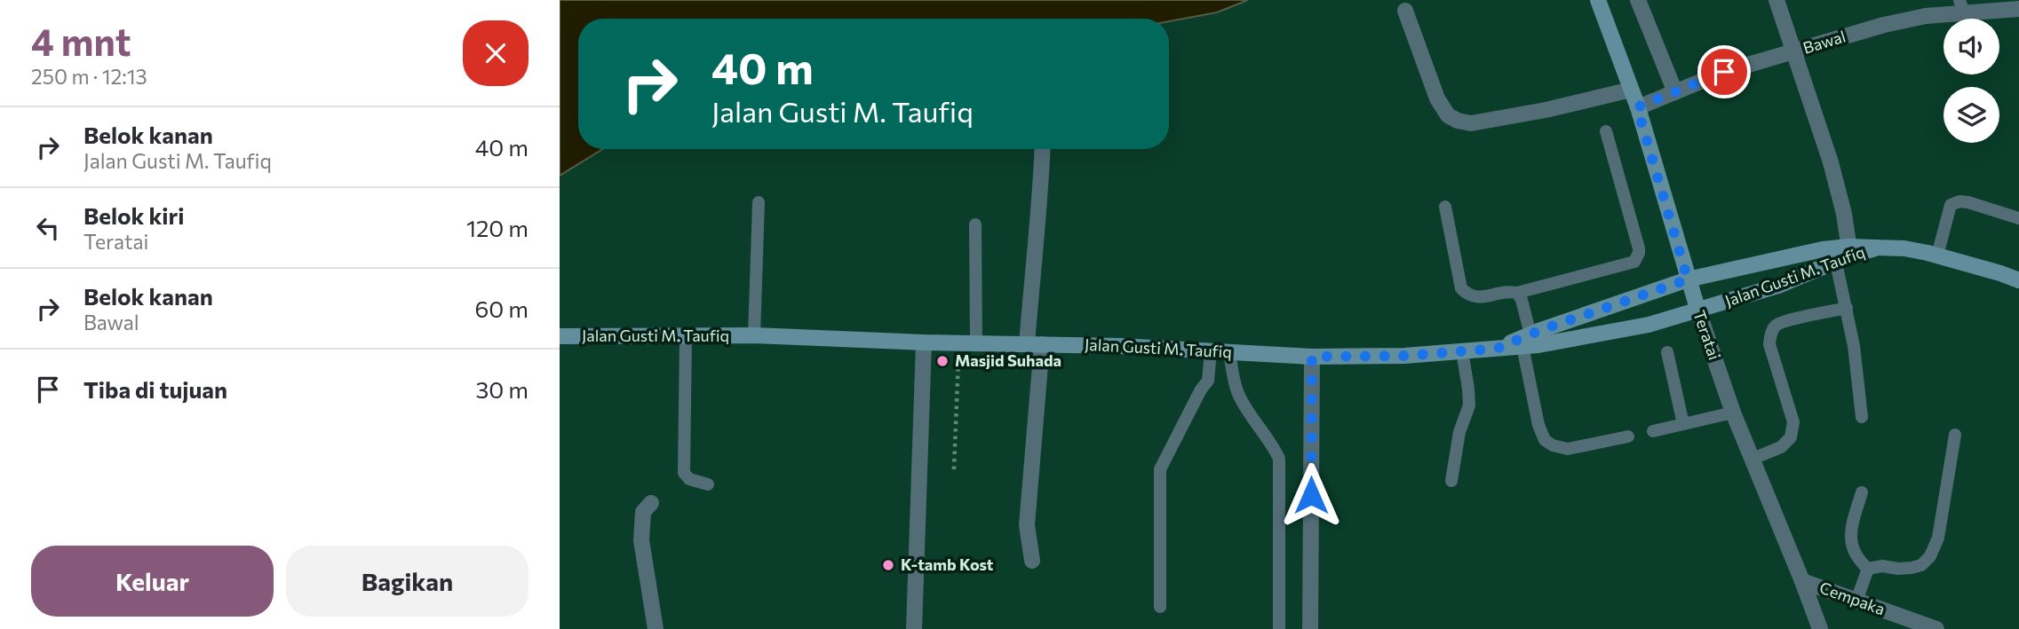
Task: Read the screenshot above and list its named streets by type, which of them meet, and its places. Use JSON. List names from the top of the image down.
{
  "streets": {
    "main road": ["Jalan Gusti M. Taufiq", "Teratai"],
    "street": ["Bawal", "Cempaka"]
  },
  "crossings": [
    ["Bawal", "Teratai"],
    ["Jalan Gusti M. Taufiq", "Teratai"],
    ["Teratai", "Cempaka"]
  ],
  "places": ["Masjid Suhada", "K-tamb Kost"],
  "page": {
    "heading": ["4 mnt", "250 m · 12:13"],
    "turn": ["40 m", "Jalan Gusti M. Taufiq"],
    "list": [
      {
        "name": "Belok kanan",
        "note": "Jalan Gusti M. Taufiq",
        "value": "40 m"
      },
      {
        "name": "Belok kiri",
        "note": "Teratai",
        "value": "120 m"
      },
      {
        "name": "Belok kanan",
        "note": "Bawal",
        "value": "60 m"
      },
      {
        "name": "Tiba di tujuan",
        "value": "30 m"
      }
    ],
    "buttons": ["Keluar", "Bagikan"]
  }
}
